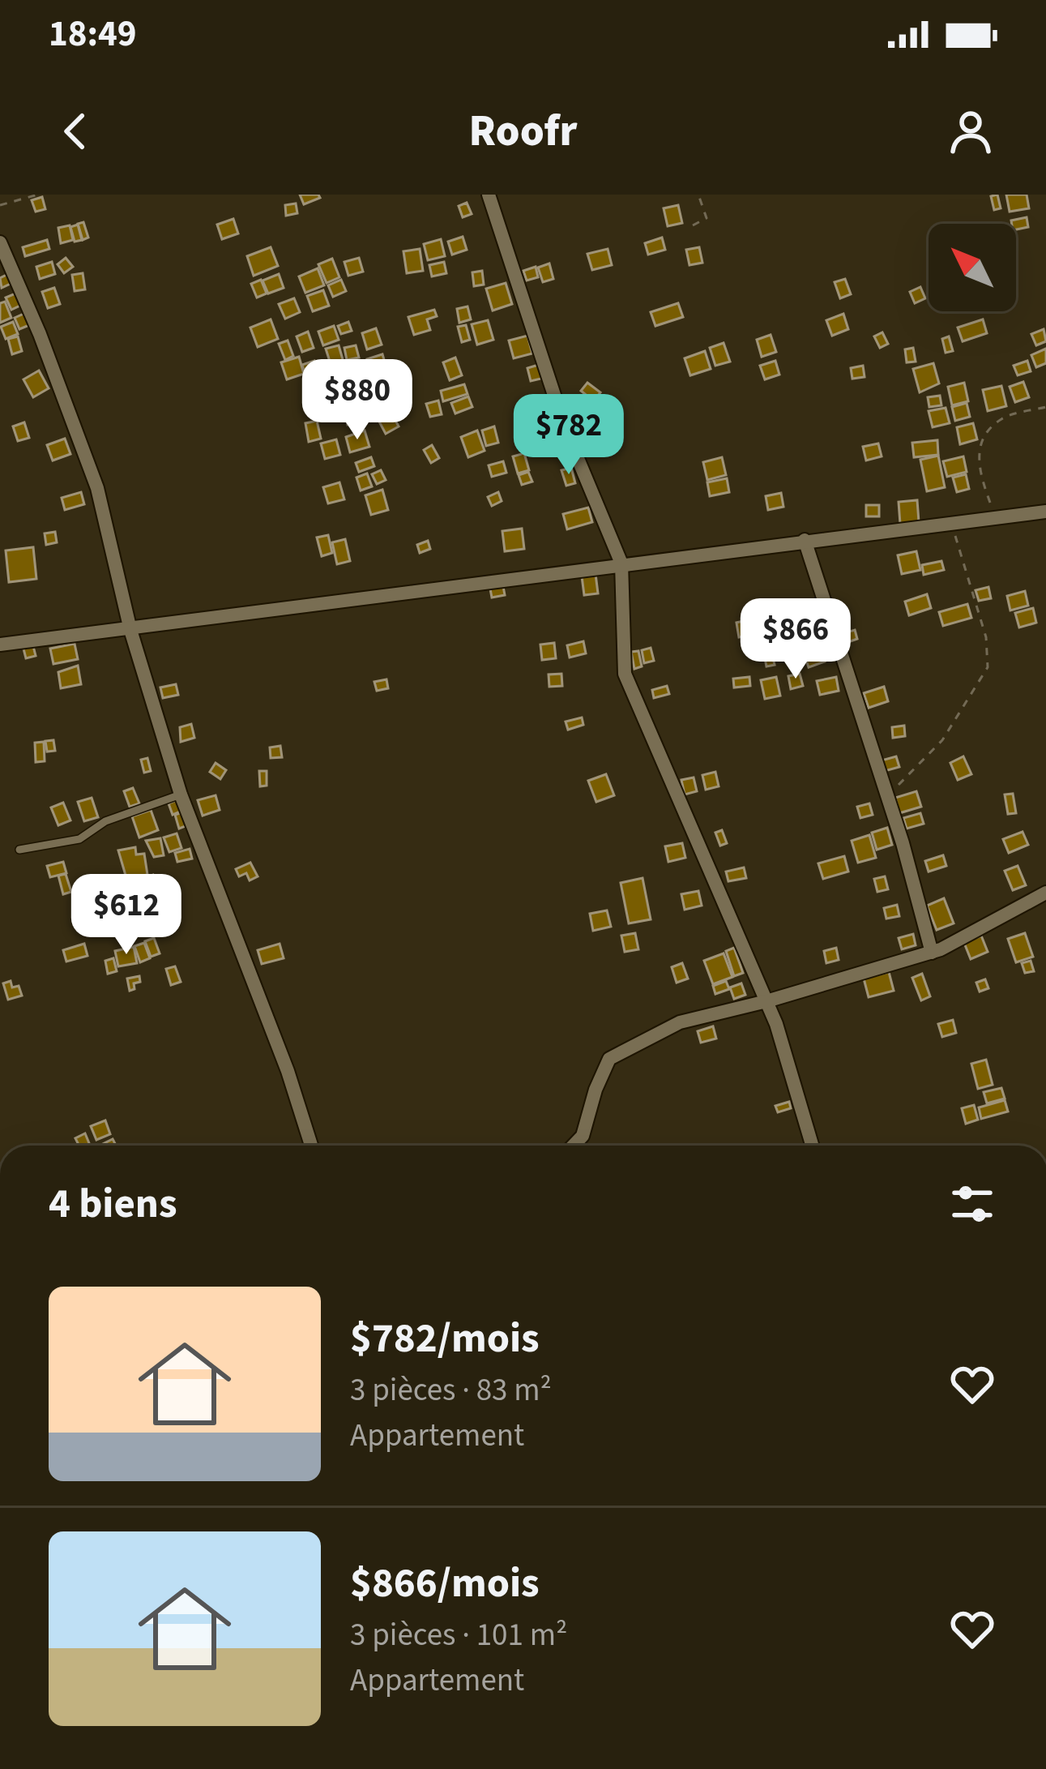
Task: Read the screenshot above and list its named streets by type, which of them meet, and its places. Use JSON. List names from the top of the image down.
{
  "north": "top left",
  "page": {
    "status": "18:49",
    "header": "Roofr",
    "price": [
      "$880",
      "$782",
      "$866",
      "$612"
    ],
    "heading": "4 biens",
    "list": [
      {
        "name": "$782/mois",
        "note": "3 pièces · 83 m² · Appartement"
      },
      {
        "name": "$866/mois",
        "note": "3 pièces · 101 m² · Appartement"
      }
    ]
  }
}
